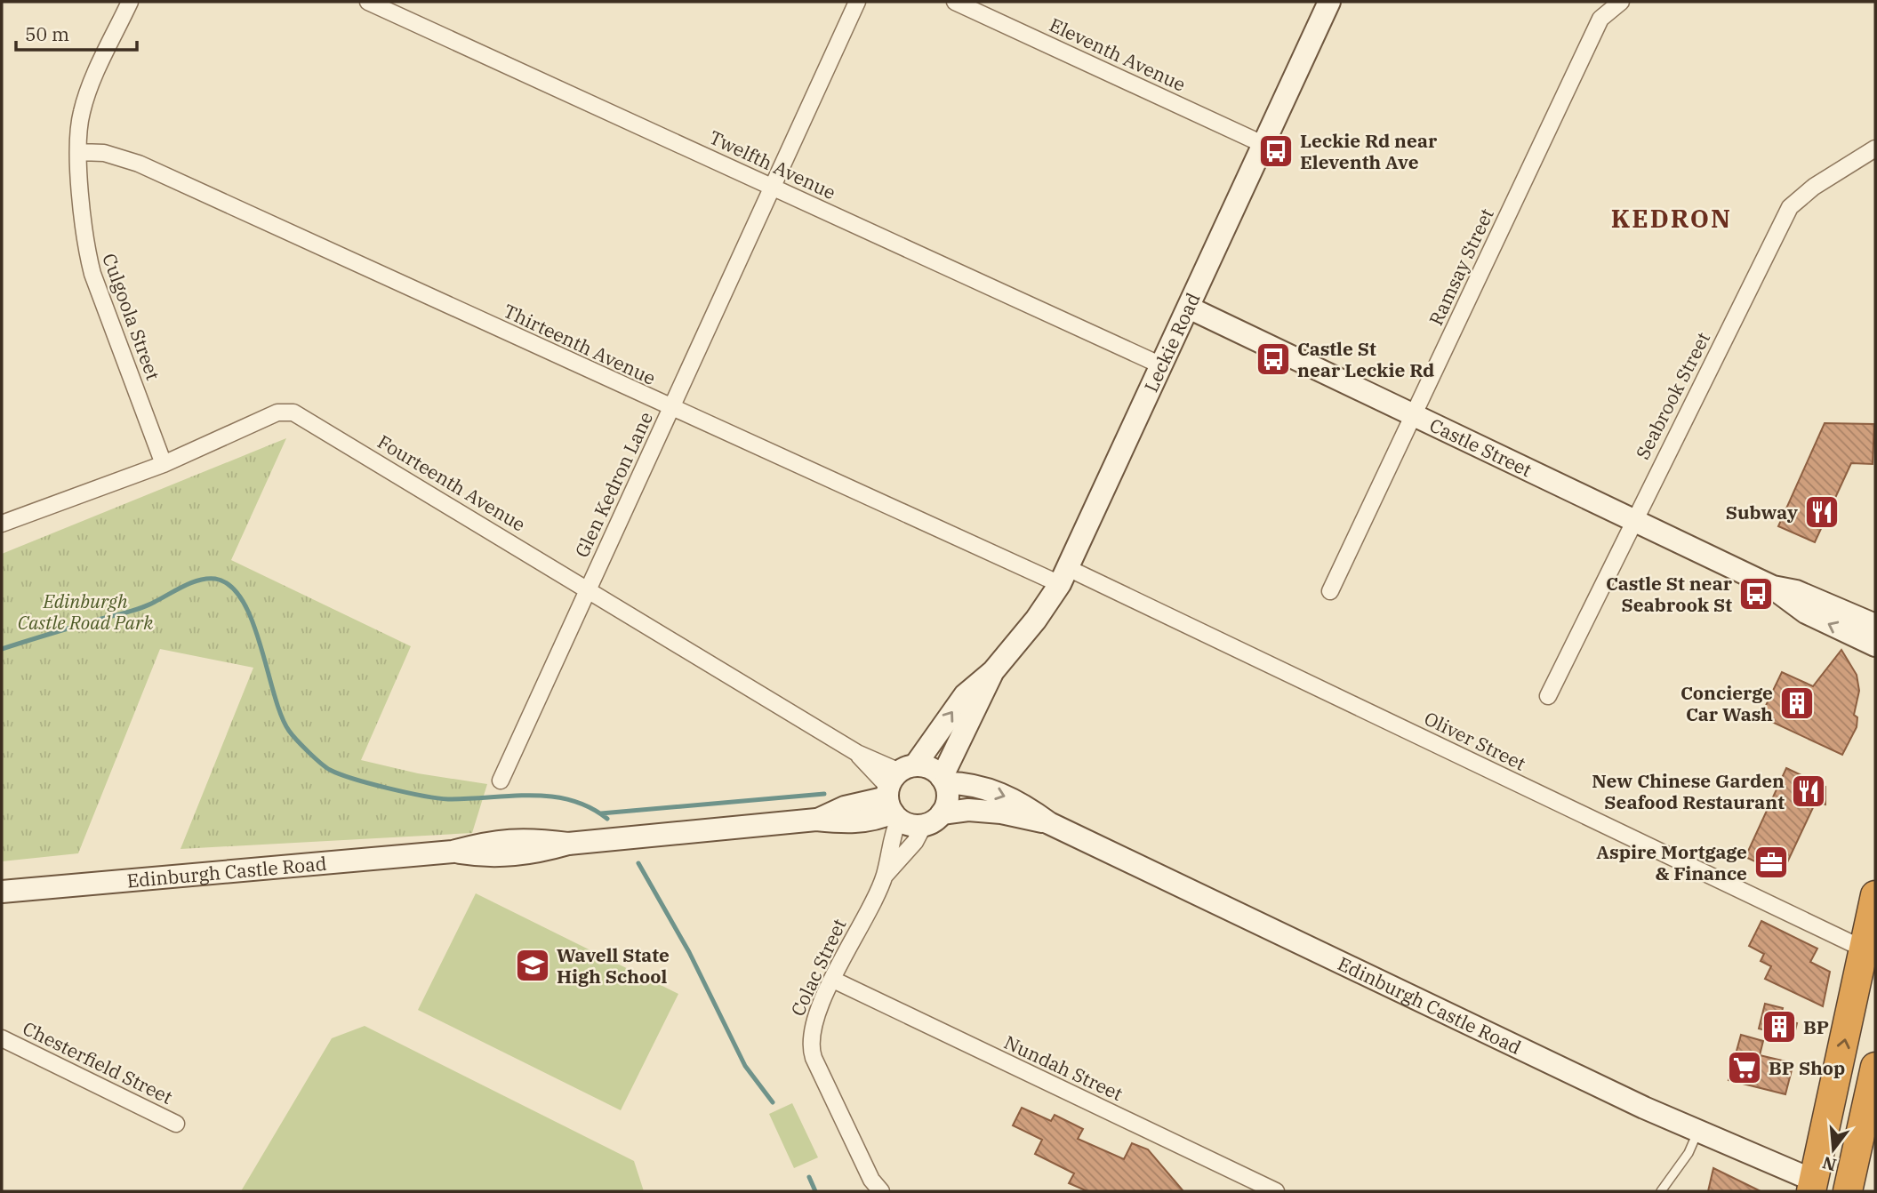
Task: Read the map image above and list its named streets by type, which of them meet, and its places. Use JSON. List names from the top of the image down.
{
  "streets": {
    "street": [
      "Eleventh Avenue",
      "Twelfth Avenue",
      "Ramsay Street",
      "Culgoola Street",
      "Leckie Road",
      "Thirteenth Avenue",
      "Seabrook Street",
      "Castle Street",
      "Fourteenth Avenue",
      "Glen Kedron Lane",
      "Oliver Street",
      "Edinburgh Castle Road",
      "Colac Street",
      "Chesterfield Street",
      "Nundah Street"
    ]
  },
  "crossings": [
    ["Eleventh Avenue", "Leckie Road"],
    ["Twelfth Avenue", "Leckie Road"],
    ["Twelfth Avenue", "Glen Kedron Lane"],
    ["Ramsay Street", "Castle Street"],
    ["Culgoola Street", "Thirteenth Avenue"],
    ["Culgoola Street", "Fourteenth Avenue"],
    ["Leckie Road", "Thirteenth Avenue"],
    ["Leckie Road", "Castle Street"],
    ["Leckie Road", "Fourteenth Avenue"],
    ["Leckie Road", "Oliver Street"],
    ["Leckie Road", "Edinburgh Castle Road"],
    ["Leckie Road", "Colac Street"],
    ["Thirteenth Avenue", "Glen Kedron Lane"],
    ["Thirteenth Avenue", "Oliver Street"],
    ["Seabrook Street", "Castle Street"],
    ["Fourteenth Avenue", "Glen Kedron Lane"],
    ["Fourteenth Avenue", "Edinburgh Castle Road"],
    ["Fourteenth Avenue", "Colac Street"],
    ["Edinburgh Castle Road", "Colac Street"],
    ["Colac Street", "Nundah Street"]
  ],
  "districts": ["KEDRON"],
  "parks": ["Edinburgh Castle Road Park"],
  "places": {
    "bus stop": ["Leckie Rd near Eleventh Ave", "Castle St near Leckie Rd", "Castle St near Seabrook St"],
    "restaurant": ["Subway", "New Chinese Garden Seafood Restaurant"],
    "building": ["Concierge Car Wash", "BP"],
    "office": ["Aspire Mortgage & Finance"],
    "school or university": ["Wavell State High School"],
    "supermarket": ["BP Shop"]
  },
  "scale_bar": "50 m",
  "north": "bottom"
}
